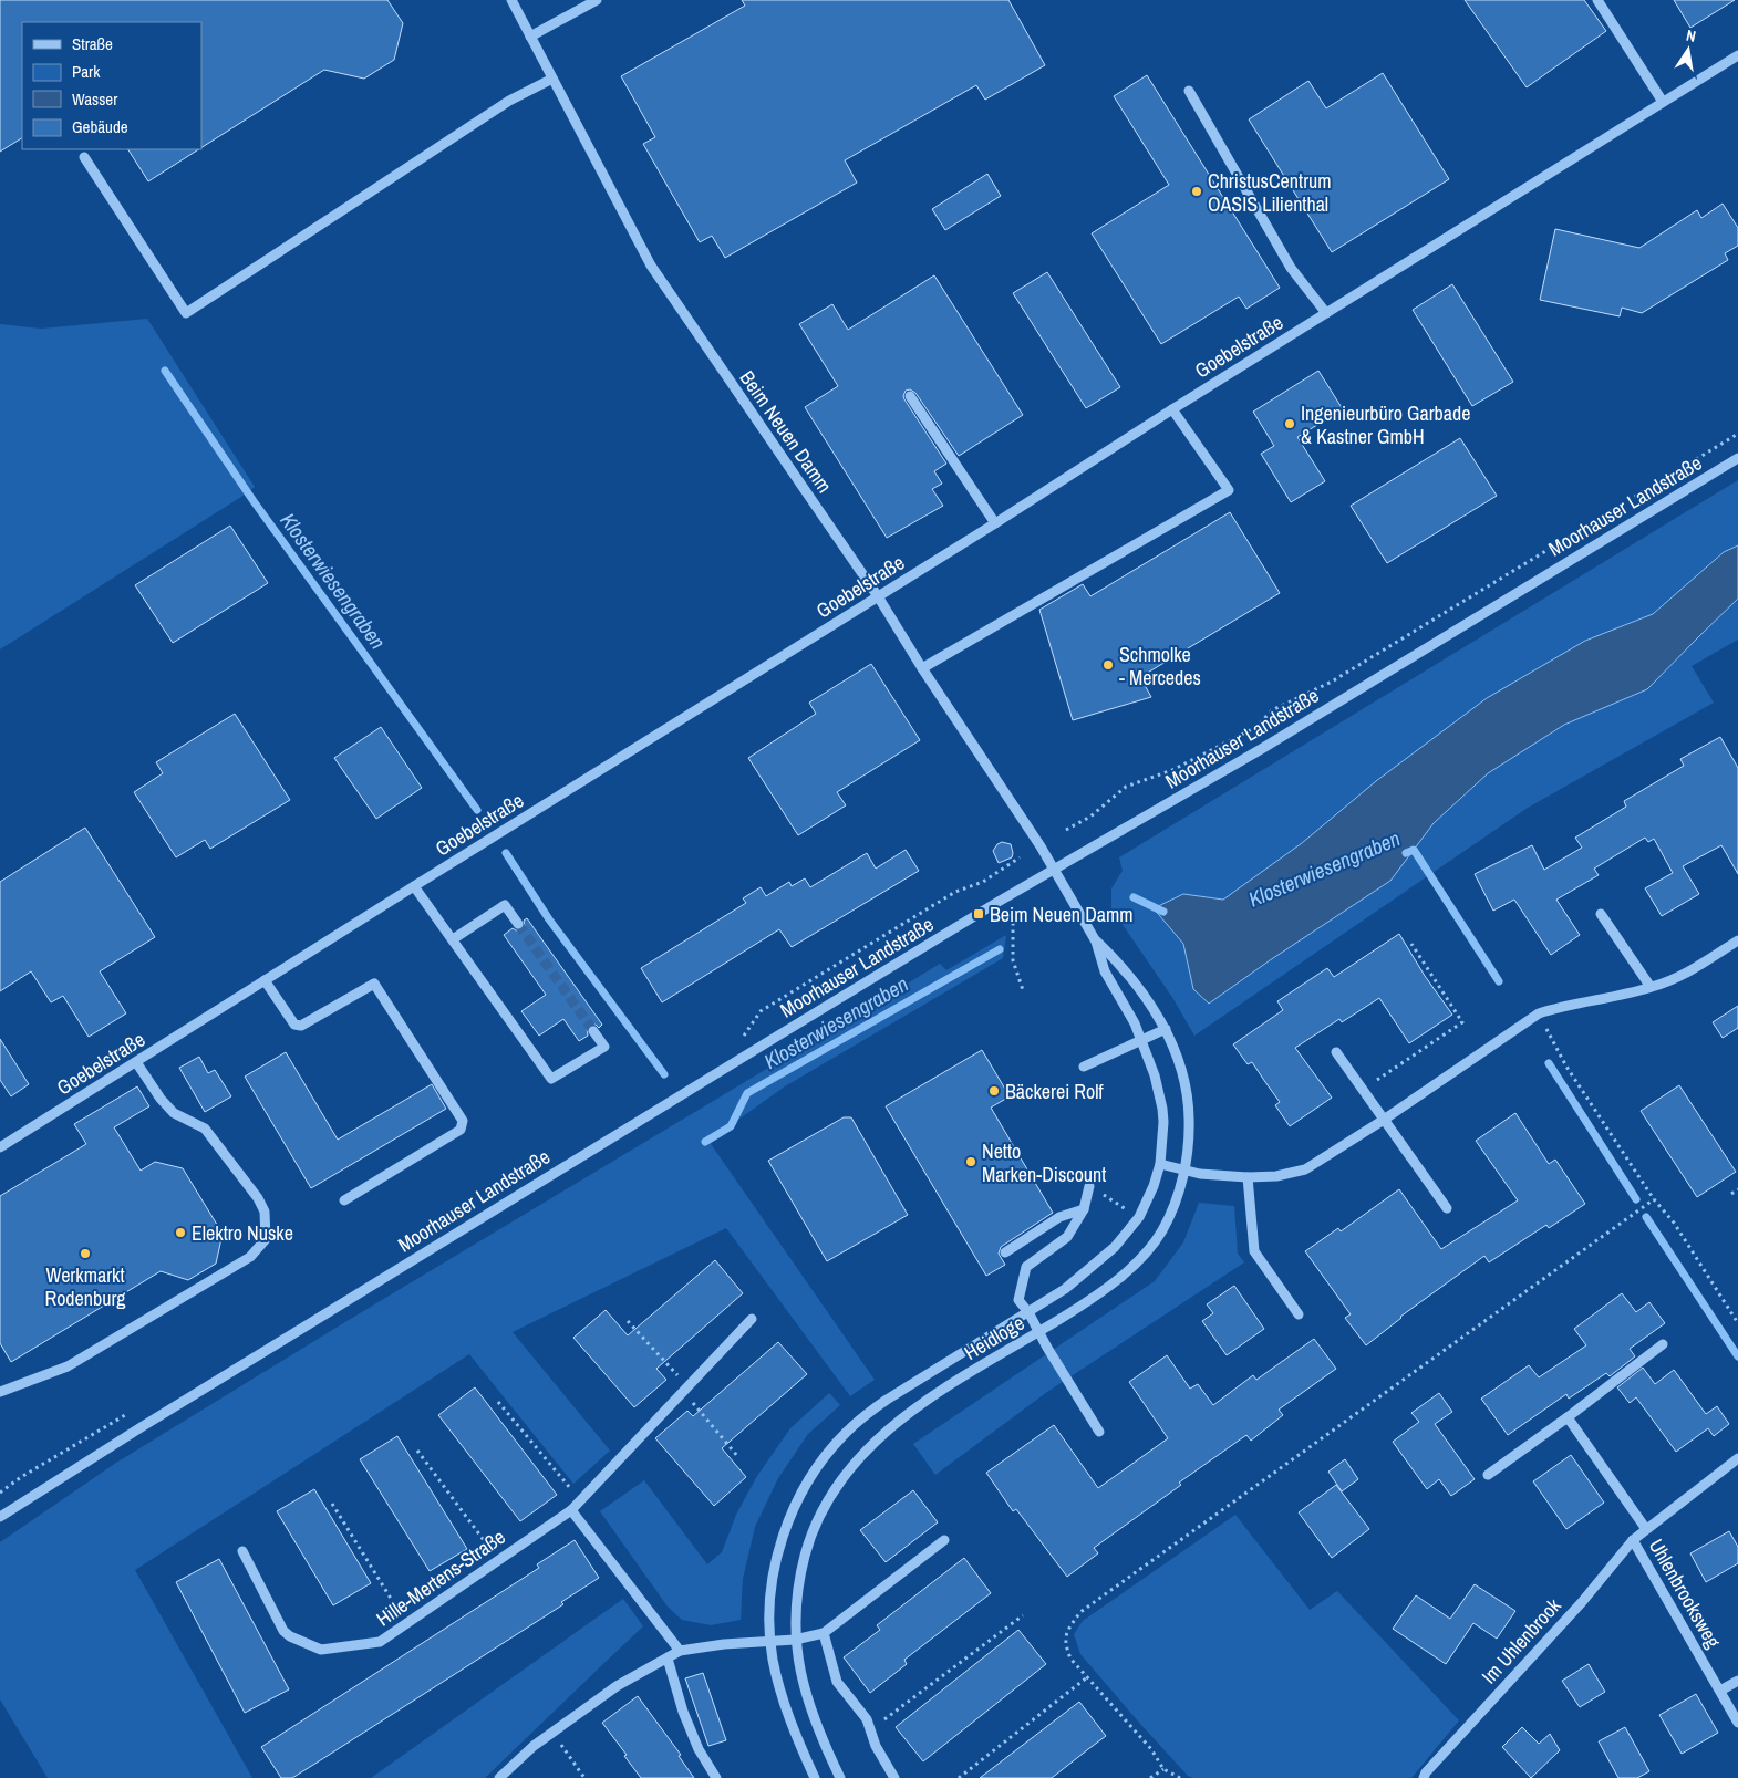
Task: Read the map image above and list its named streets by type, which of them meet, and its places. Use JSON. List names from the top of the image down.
{
  "streets": {
    "street": [
      "Goebelstraße",
      "Beim Neuen Damm",
      "Moorhauser Landstraße",
      "Heidloge",
      "Hille-Mertens-Straße",
      "Uhlenbrooksweg",
      "Im Uhlenbrook"
    ]
  },
  "crossings": [
    ["Goebelstraße", "Beim Neuen Damm"],
    ["Beim Neuen Damm", "Moorhauser Landstraße"],
    ["Beim Neuen Damm", "Heidloge"],
    ["Moorhauser Landstraße", "Heidloge"],
    ["Uhlenbrooksweg", "Im Uhlenbrook"]
  ],
  "water": ["Klosterwiesengraben"],
  "places": {
    "other": [
      "ChristusCentrum OASIS Lilienthal",
      "Ingenieurbüro Garbade & Kastner GmbH",
      "Schmolke - Mercedes",
      "Bäckerei Rolf",
      "Netto Marken-Discount",
      "Elektro Nuske",
      "Werkmarkt Rodenburg"
    ],
    "transit": ["Beim Neuen Damm"]
  },
  "legend": [
    "Straße",
    "Park",
    "Wasser",
    "Gebäude"
  ],
  "north": "top"
}
